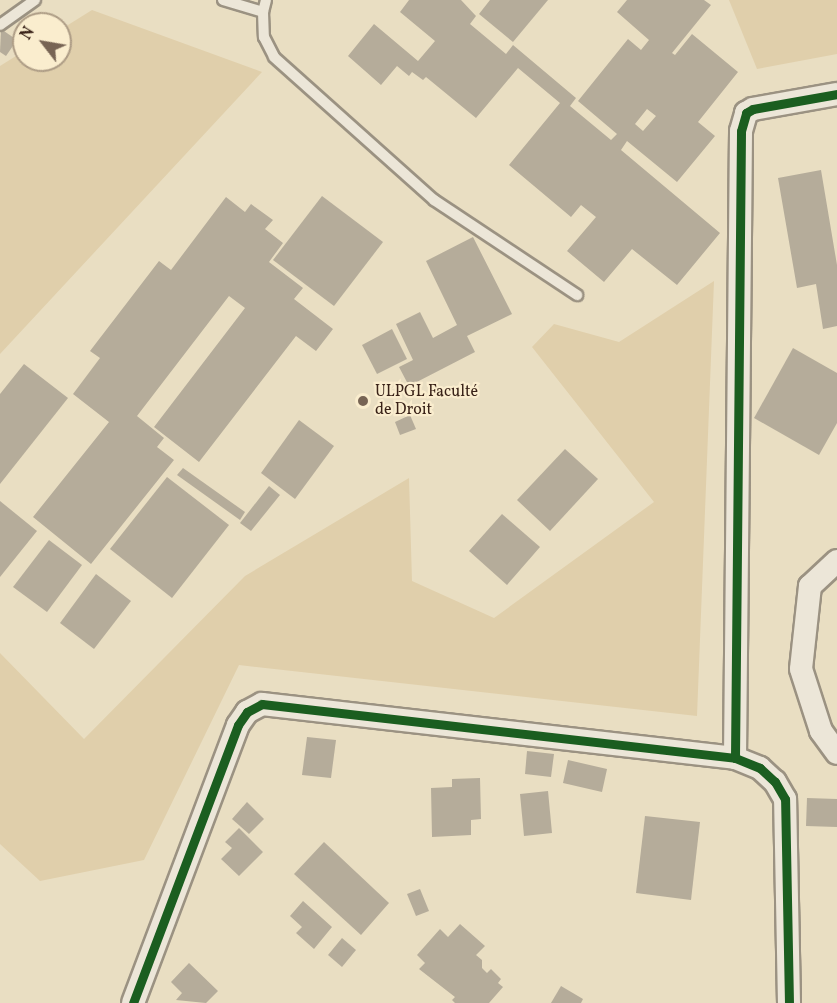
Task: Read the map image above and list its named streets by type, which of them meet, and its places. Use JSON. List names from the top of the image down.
{
  "places": ["ULPGL Faculté de Droit"],
  "north": "top left"
}
